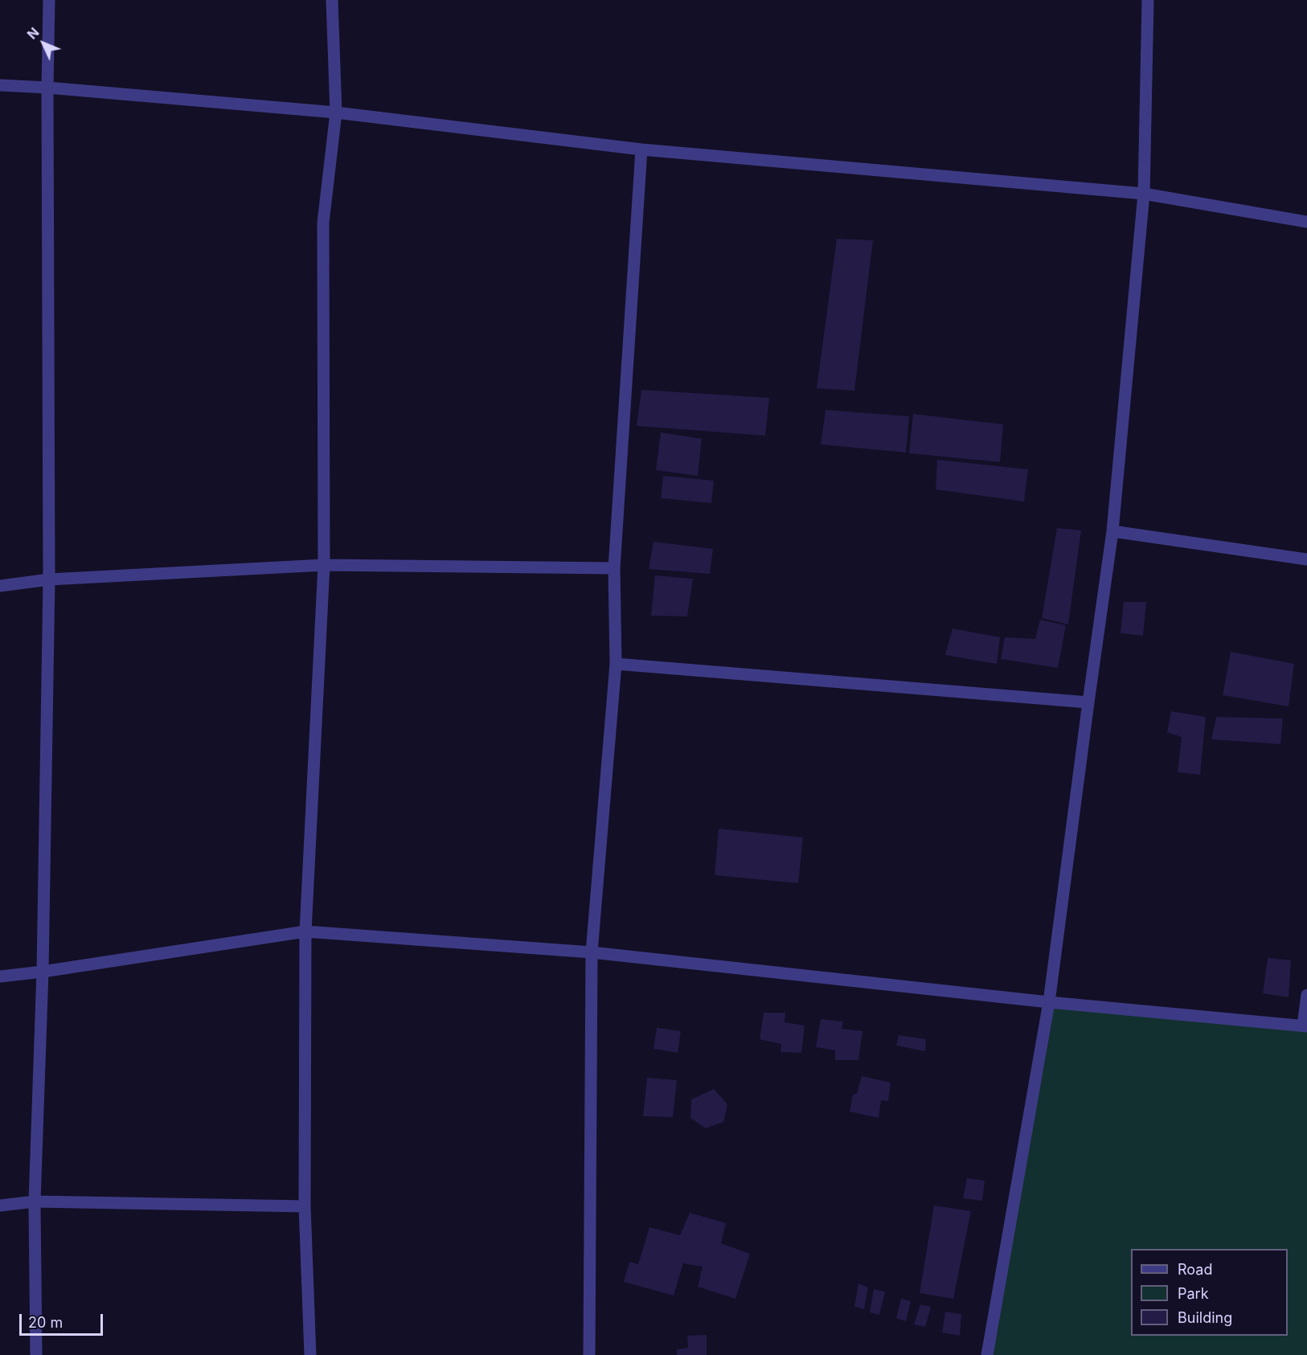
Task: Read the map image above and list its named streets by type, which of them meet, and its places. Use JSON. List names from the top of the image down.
{
  "legend": ["Road", "Park", "Building"],
  "scale_bar": "20 m",
  "north": "top left"
}
